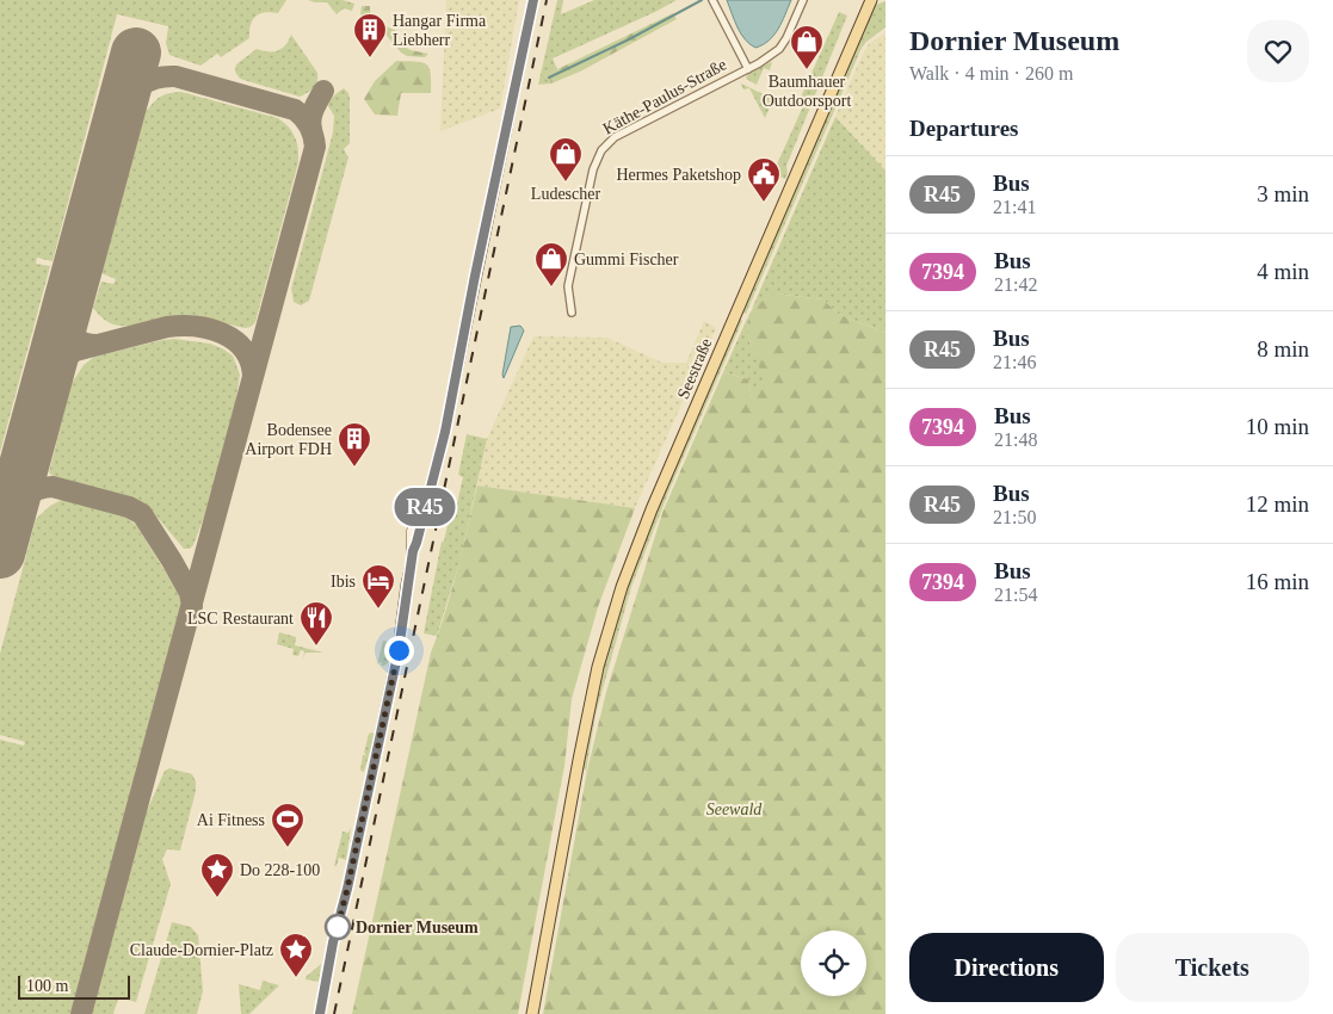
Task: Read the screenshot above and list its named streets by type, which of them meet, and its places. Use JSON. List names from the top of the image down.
{
  "streets": {
    "main road": ["Seestraße"],
    "street": ["Käthe-Paulus-Straße"]
  },
  "parks": ["Seewald"],
  "places": {
    "building": ["Hangar Firma Liebherr", "Bodensee Airport FDH"],
    "shop": ["Baumhauer Outdoorsport", "Ludescher", "Gummi Fischer"],
    "public building": ["Hermes Paketshop"],
    "hotel": ["Ibis"],
    "restaurant": ["LSC Restaurant"],
    "sports": ["Ai Fitness"],
    "place": ["Do 228-100", "Claude-Dornier-Platz"],
    "other": ["Dornier Museum"]
  },
  "lines": ["bus line R45"],
  "scale_bar": "100 m",
  "page": {
    "on_map": "R45",
    "heading": [
      ["Dornier Museum", "Walk · 4 min · 260 m"],
      "Departures"
    ],
    "list": [
      {
        "mark": "R45",
        "name": "Bus",
        "note": "21:41",
        "value": "3 min"
      },
      {
        "mark": "7394",
        "name": "Bus",
        "note": "21:42",
        "value": "4 min"
      },
      {
        "mark": "R45",
        "name": "Bus",
        "note": "21:46",
        "value": "8 min"
      },
      {
        "mark": "7394",
        "name": "Bus",
        "note": "21:48",
        "value": "10 min"
      },
      {
        "mark": "R45",
        "name": "Bus",
        "note": "21:50",
        "value": "12 min"
      },
      {
        "mark": "7394",
        "name": "Bus",
        "note": "21:54",
        "value": "16 min"
      }
    ],
    "buttons": ["Directions", "Tickets"],
    "scale": "100 m"
  }
}
